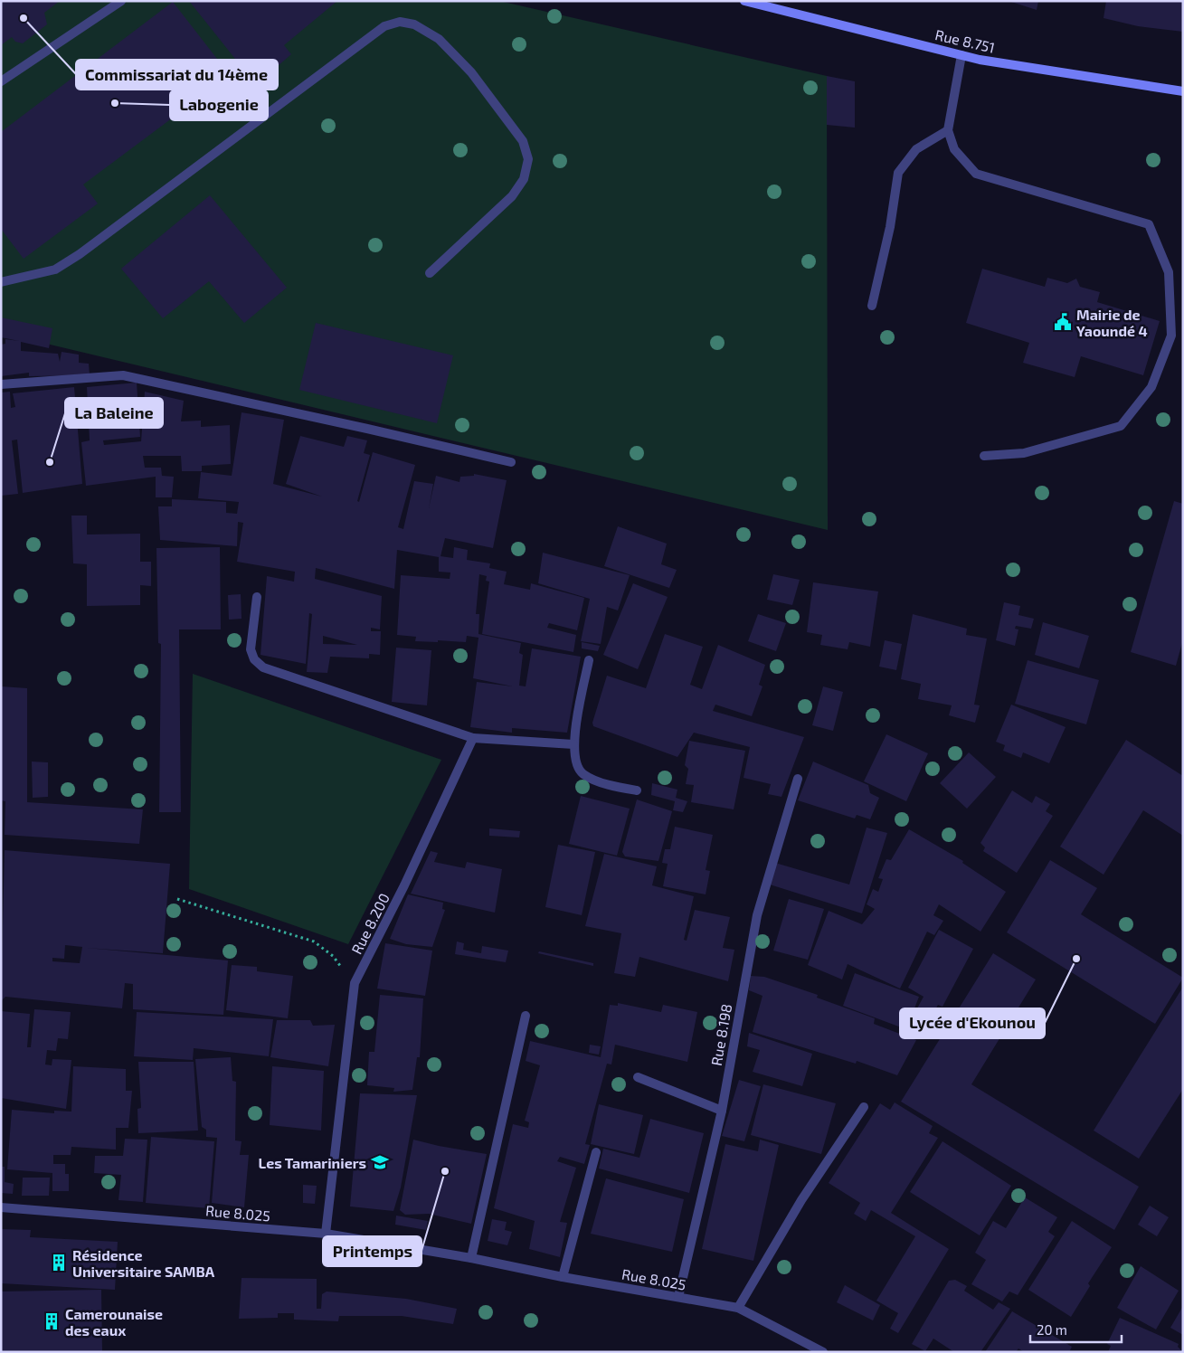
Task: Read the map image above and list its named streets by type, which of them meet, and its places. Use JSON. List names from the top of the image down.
{
  "streets": {
    "main road": ["Rue 8.751"],
    "street": ["Rue 8.200", "Rue 8.198", "Rue 8.025"]
  },
  "crossings": [
    ["Rue 8.200", "Rue 8.025"],
    ["Rue 8.198", "Rue 8.025"]
  ],
  "places": {
    "other": [
      "Commissariat du 14ème",
      "Labogenie",
      "La Baleine",
      "Lycée d'Ekounou",
      "Printemps"
    ],
    "public building": ["Mairie de Yaoundé 4"],
    "school or university": ["Les Tamariniers"],
    "building": ["Résidence Universitaire SAMBA", "Camerounaise des eaux"]
  },
  "scale_bar": "20 m"
}
